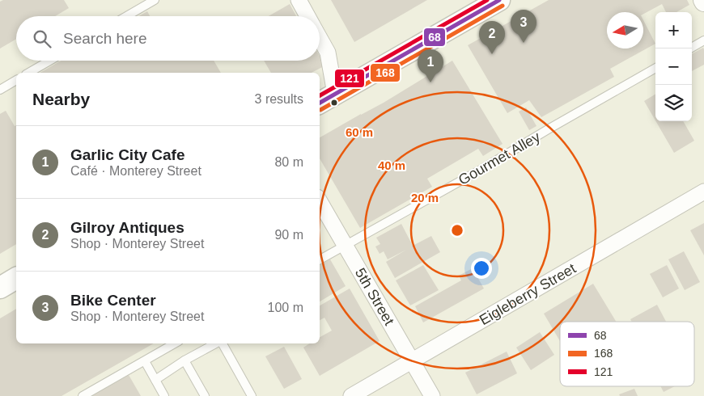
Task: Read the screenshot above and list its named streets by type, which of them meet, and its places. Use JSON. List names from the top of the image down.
{
  "streets": {
    "street": ["Eigleberry Street", "5th Street"],
    "lane": ["Gourmet Alley"]
  },
  "crossings": [
    ["Gourmet Alley", "5th Street"],
    ["Eigleberry Street", "5th Street"]
  ],
  "lines": ["transit line 68", "transit line 121", "transit line 168"],
  "legend": ["68", "168", "121"],
  "north": "left",
  "page": {
    "pins": ["3", "2", "1"],
    "map_buttons": ["+", "−"],
    "search": "Search here",
    "heading": ["Nearby", "3 results"],
    "list": [
      {
        "mark": "1",
        "name": "Garlic City Cafe",
        "note": "Café · Monterey Street",
        "value": "80 m"
      },
      {
        "mark": "2",
        "name": "Gilroy Antiques",
        "note": "Shop · Monterey Street",
        "value": "90 m"
      },
      {
        "mark": "3",
        "name": "Bike Center",
        "note": "Shop · Monterey Street",
        "value": "100 m"
      }
    ]
  },
  "rings": ["60 m", "40 m", "20 m"]
}
